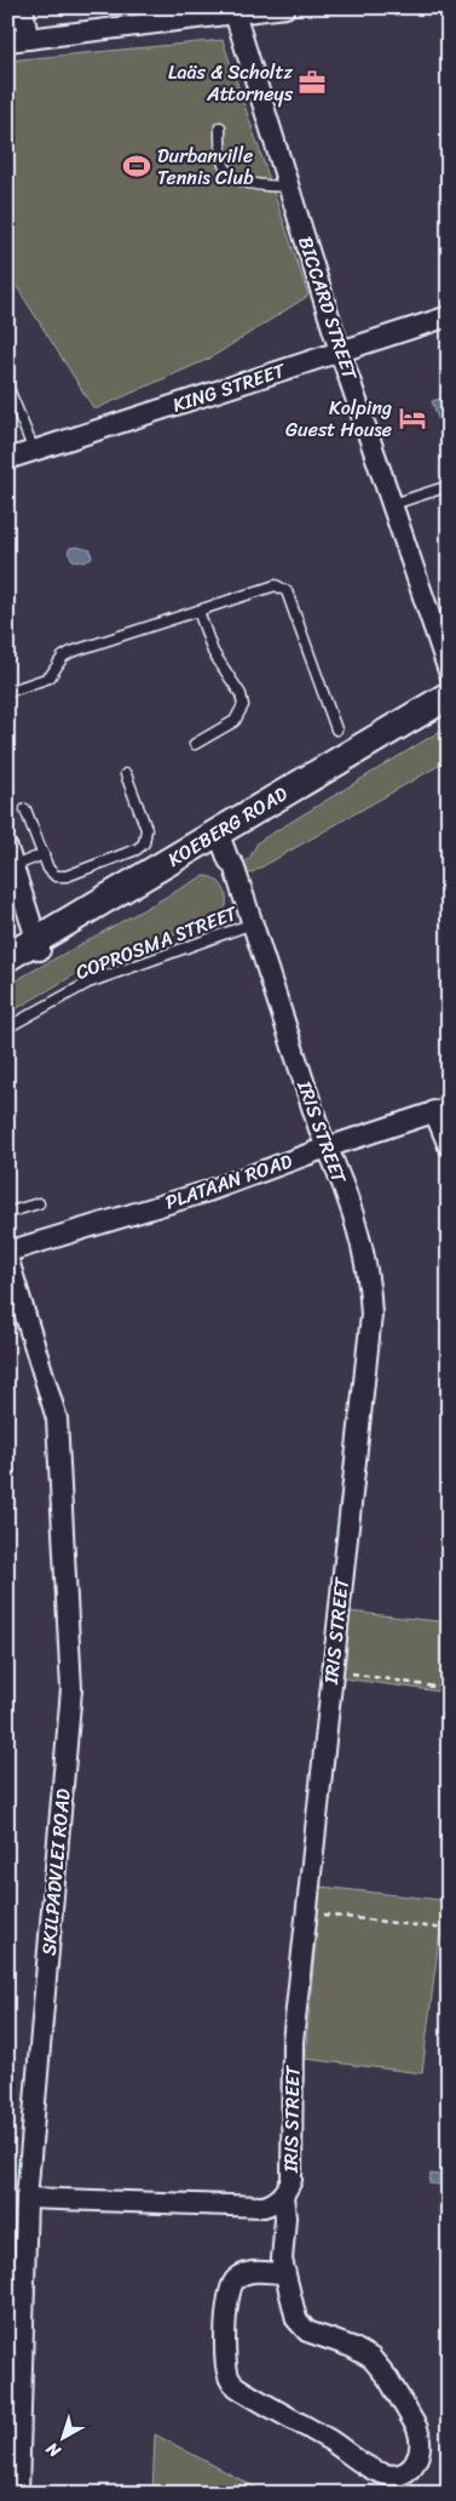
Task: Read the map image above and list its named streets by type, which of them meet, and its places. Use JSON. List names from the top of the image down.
{
  "streets": {
    "main road": ["KOEBERG ROAD"],
    "street": [
      "BICCARD STREET",
      "KING STREET",
      "IRIS STREET",
      "PLATAAN ROAD",
      "SKILPADVLEI ROAD"
    ],
    "lane": ["COPROSMA STREET"]
  },
  "crossings": [
    ["BICCARD STREET", "KING STREET"],
    ["KOEBERG ROAD", "IRIS STREET"],
    ["COPROSMA STREET", "IRIS STREET"],
    ["IRIS STREET", "PLATAAN ROAD"],
    ["IRIS STREET", "SKILPADVLEI ROAD"]
  ],
  "places": {
    "office": ["Laäs & Scholtz Attorneys"],
    "sports": ["Durbanville Tennis Club"],
    "hotel": ["Kolping Guest House"]
  },
  "north": "bottom left"
}
